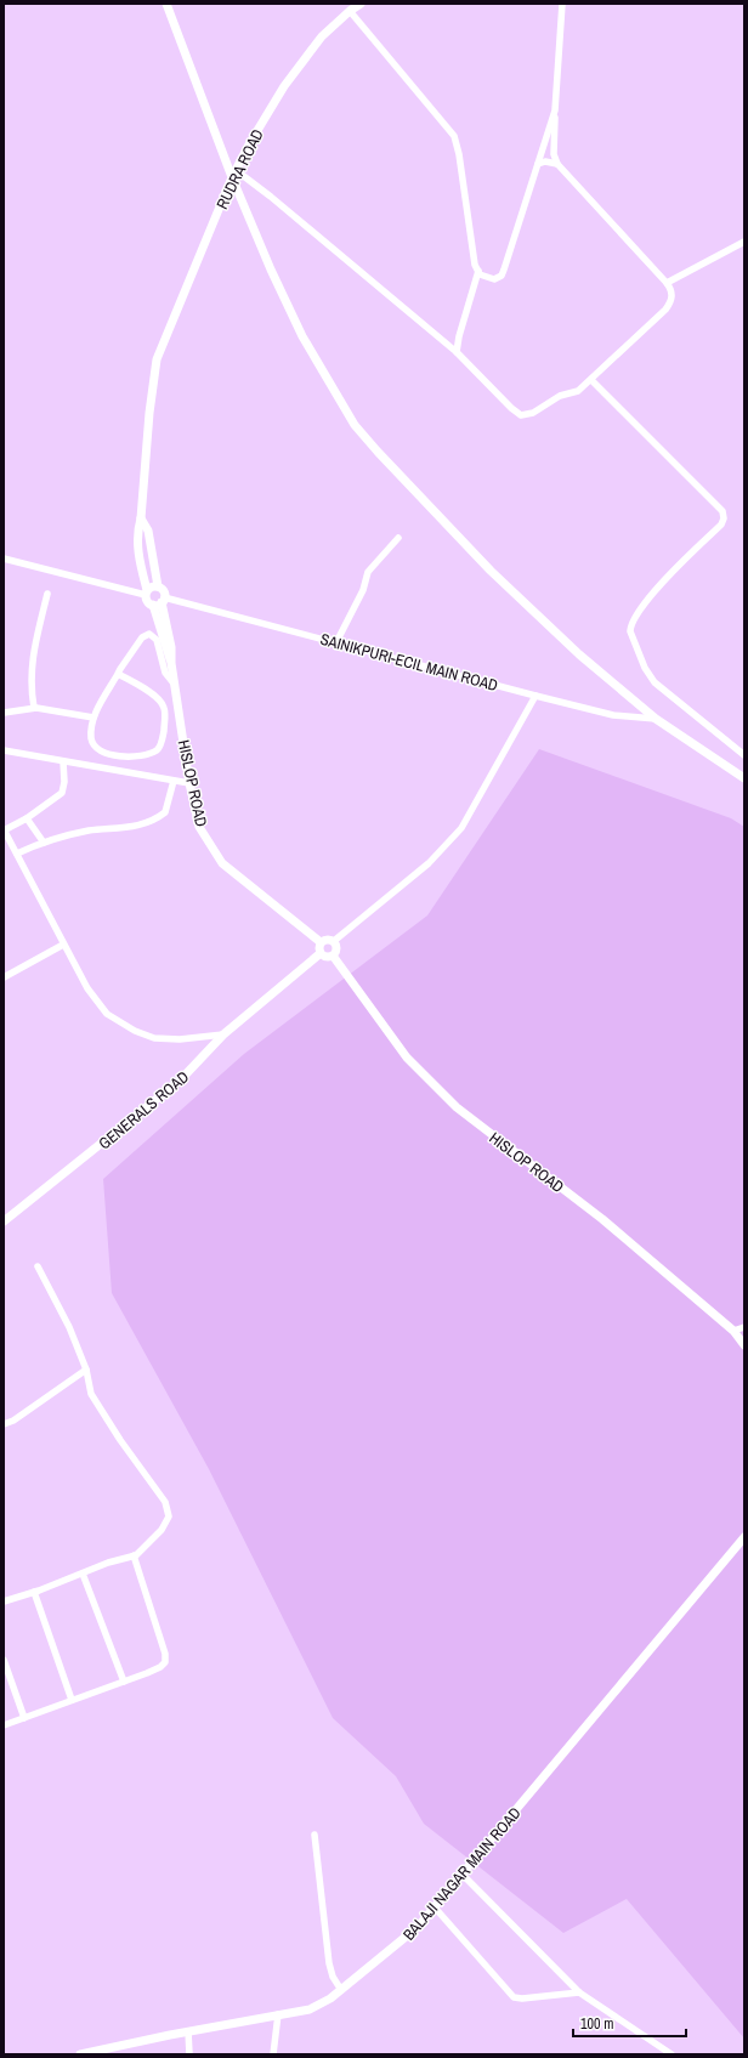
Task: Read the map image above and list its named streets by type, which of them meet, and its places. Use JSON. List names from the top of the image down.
{
  "streets": {
    "street": [
      "RUDRA ROAD",
      "SAINIKPURI-ECIL MAIN ROAD",
      "HISLOP ROAD",
      "GENERALS ROAD",
      "BALAJI NAGAR MAIN ROAD"
    ]
  },
  "crossings": [
    ["SAINIKPURI-ECIL MAIN ROAD", "HISLOP ROAD"],
    ["HISLOP ROAD", "GENERALS ROAD"]
  ],
  "scale_bar": "100 m"
}
